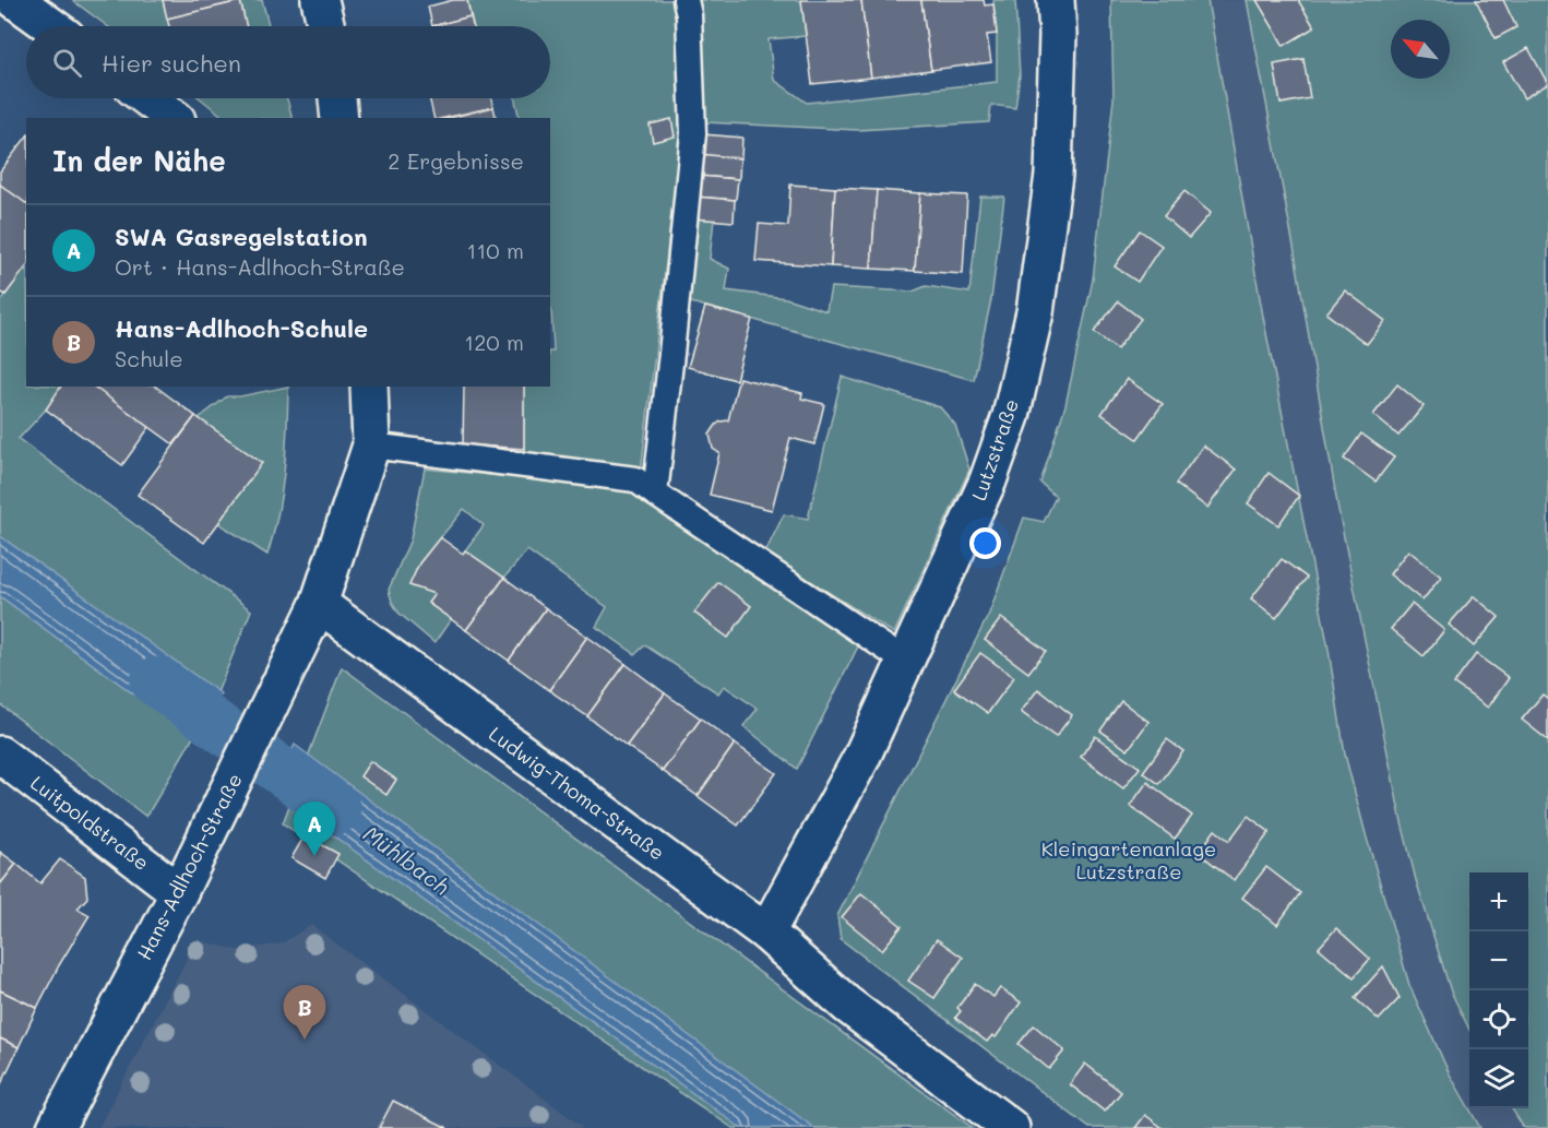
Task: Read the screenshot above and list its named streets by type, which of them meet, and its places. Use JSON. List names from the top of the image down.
{
  "streets": {
    "street": [
      "Lutzstraße",
      "Ludwig-Thoma-Straße",
      "Luitpoldstraße",
      "Hans-Adlhoch-Straße"
    ]
  },
  "crossings": [
    ["Lutzstraße", "Ludwig-Thoma-Straße"],
    ["Ludwig-Thoma-Straße", "Hans-Adlhoch-Straße"],
    ["Luitpoldstraße", "Hans-Adlhoch-Straße"]
  ],
  "water": ["Mühlbach"],
  "parks": ["Kleingartenanlage Lutzstraße"],
  "north": "top left",
  "page": {
    "search": "Hier suchen",
    "heading": ["In der Nähe", "2 Ergebnisse"],
    "list": [
      {
        "mark": "A",
        "name": "SWA Gasregelstation",
        "note": "Ort · Hans-Adlhoch-Straße",
        "value": "110 m"
      },
      {
        "mark": "B",
        "name": "Hans-Adlhoch-Schule",
        "note": "Schule",
        "value": "120 m"
      }
    ],
    "pins": ["A", "B"],
    "map_buttons": ["+", "−"]
  }
}
